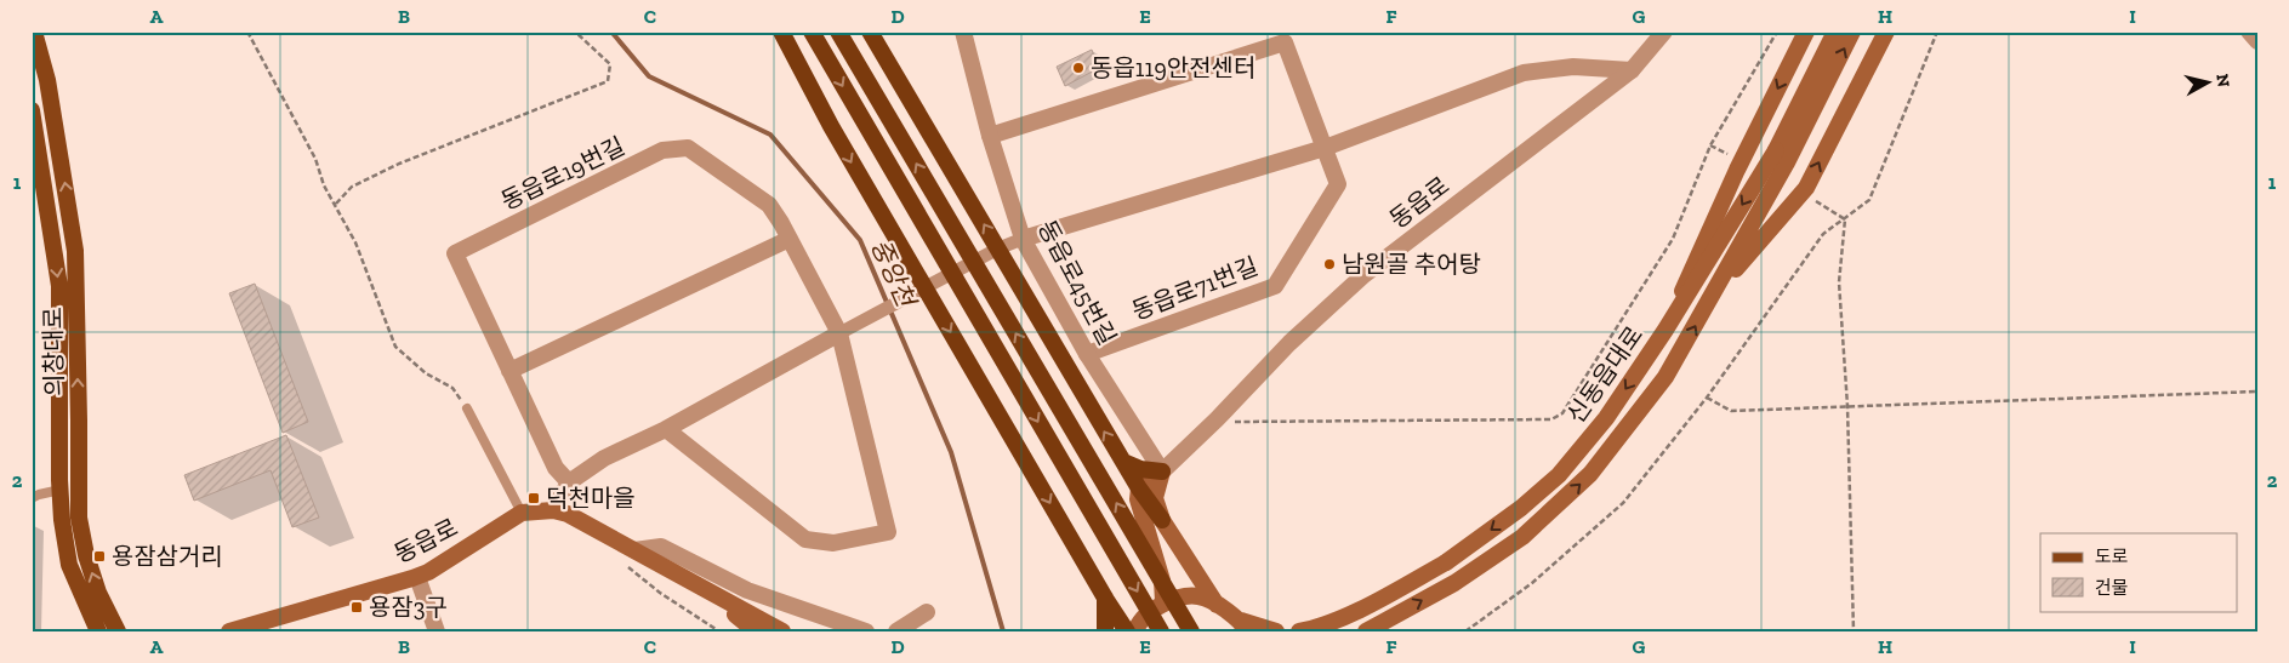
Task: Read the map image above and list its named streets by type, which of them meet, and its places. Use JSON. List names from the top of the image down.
{
  "streets": {
    "main road": ["동읍로", "의창대로", "신동읍대로"],
    "street": ["동읍로19번길", "동읍로45번길", "동읍로71번길"]
  },
  "crossings": [
    ["동읍로", "동읍로45번길"],
    ["동읍로45번길", "동읍로71번길"]
  ],
  "water": ["중앙천"],
  "places": {
    "other": ["동읍119안전센터", "남원골 추어탕"],
    "transit": ["덕천마을", "용잠삼거리", "용잠3구"]
  },
  "legend": ["도로", "건물"],
  "north": "right",
  "grid": {
    "columns": [
      "A",
      "B",
      "C",
      "D",
      "E",
      "F",
      "G",
      "H",
      "I"
    ],
    "rows": ["1", "2"]
  }
}
